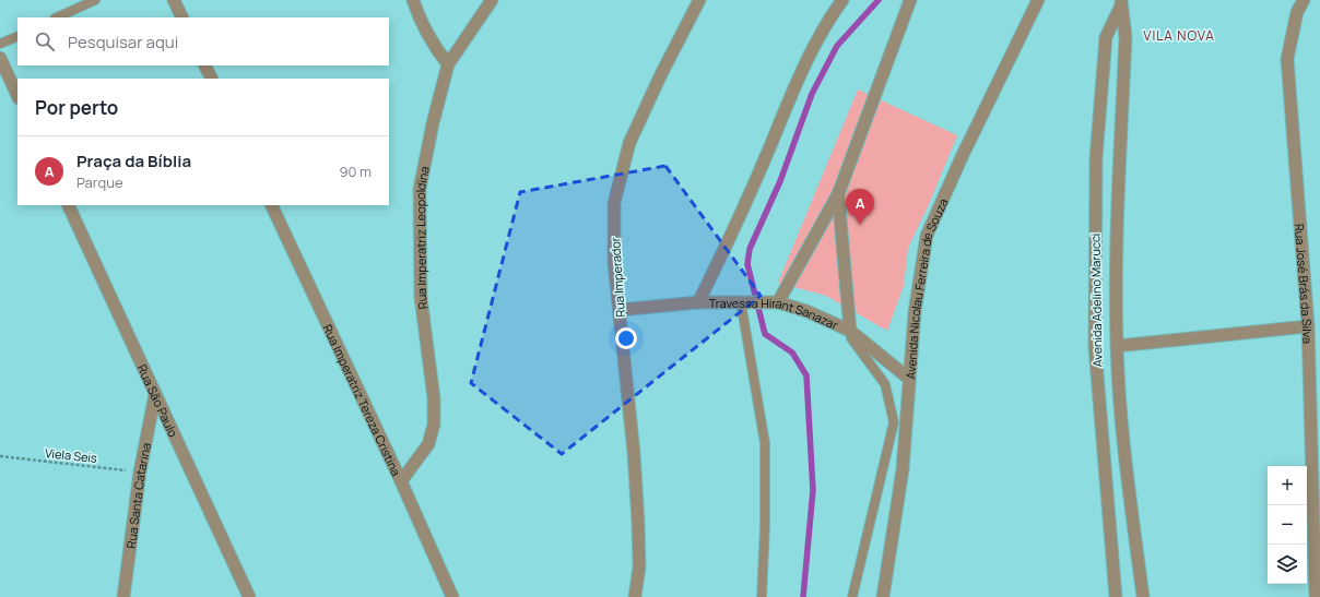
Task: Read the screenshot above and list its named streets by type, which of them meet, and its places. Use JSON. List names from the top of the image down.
{
  "streets": {
    "street": [
      "Rua Imperatriz Leopoldina",
      "Rua Imperador",
      "Rua José Brás da Silva",
      "Avenida Nicolau Ferreira de Souza",
      "Avenida Adelino Marucci",
      "Travessa Hirant Sanazar",
      "Rua Imperatriz Tereza Cristina",
      "Rua São Paulo",
      "Rua Santa Catarina"
    ],
    "path": ["Viela Seis"]
  },
  "crossings": [
    ["Rua Imperatriz Leopoldina", "Rua Imperatriz Tereza Cristina"],
    ["Rua Imperador", "Travessa Hirant Sanazar"],
    ["Avenida Nicolau Ferreira de Souza", "Travessa Hirant Sanazar"],
    ["Rua São Paulo", "Rua Santa Catarina"],
    ["Viela Seis", "Rua Santa Catarina"]
  ],
  "districts": ["VILA NOVA"],
  "page": {
    "search": "Pesquisar aqui",
    "heading": "Por perto",
    "list": [
      {
        "mark": "A",
        "name": "Praça da Bíblia",
        "note": "Parque",
        "value": "90 m"
      }
    ],
    "pins": "A",
    "map_buttons": ["+", "−"]
  }
}
